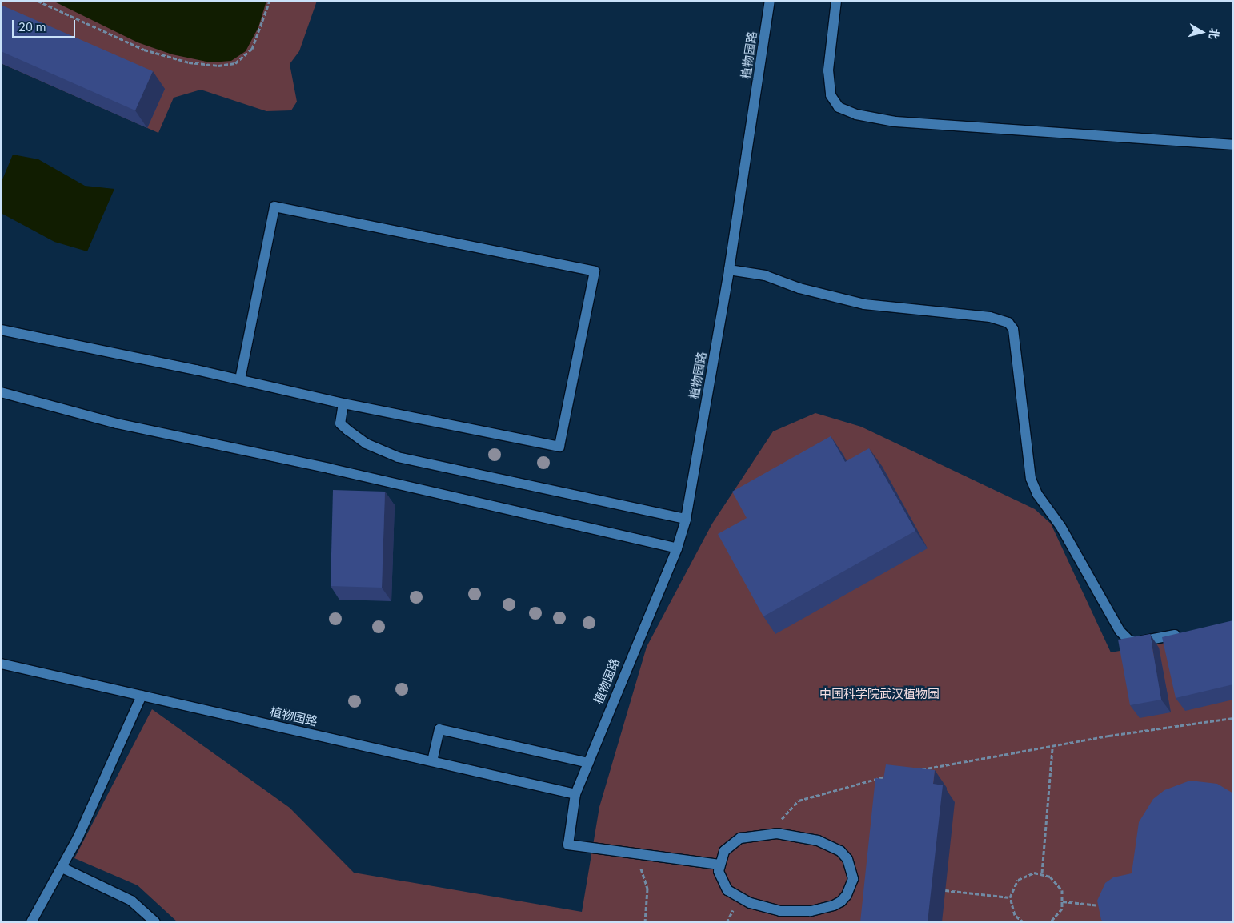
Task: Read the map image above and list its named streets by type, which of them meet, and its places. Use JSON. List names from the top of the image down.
{
  "streets": {
    "street": ["植物园路"]
  },
  "parks": ["中国科学院武汉植物园"],
  "scale_bar": "20 m",
  "north": "right"
}
